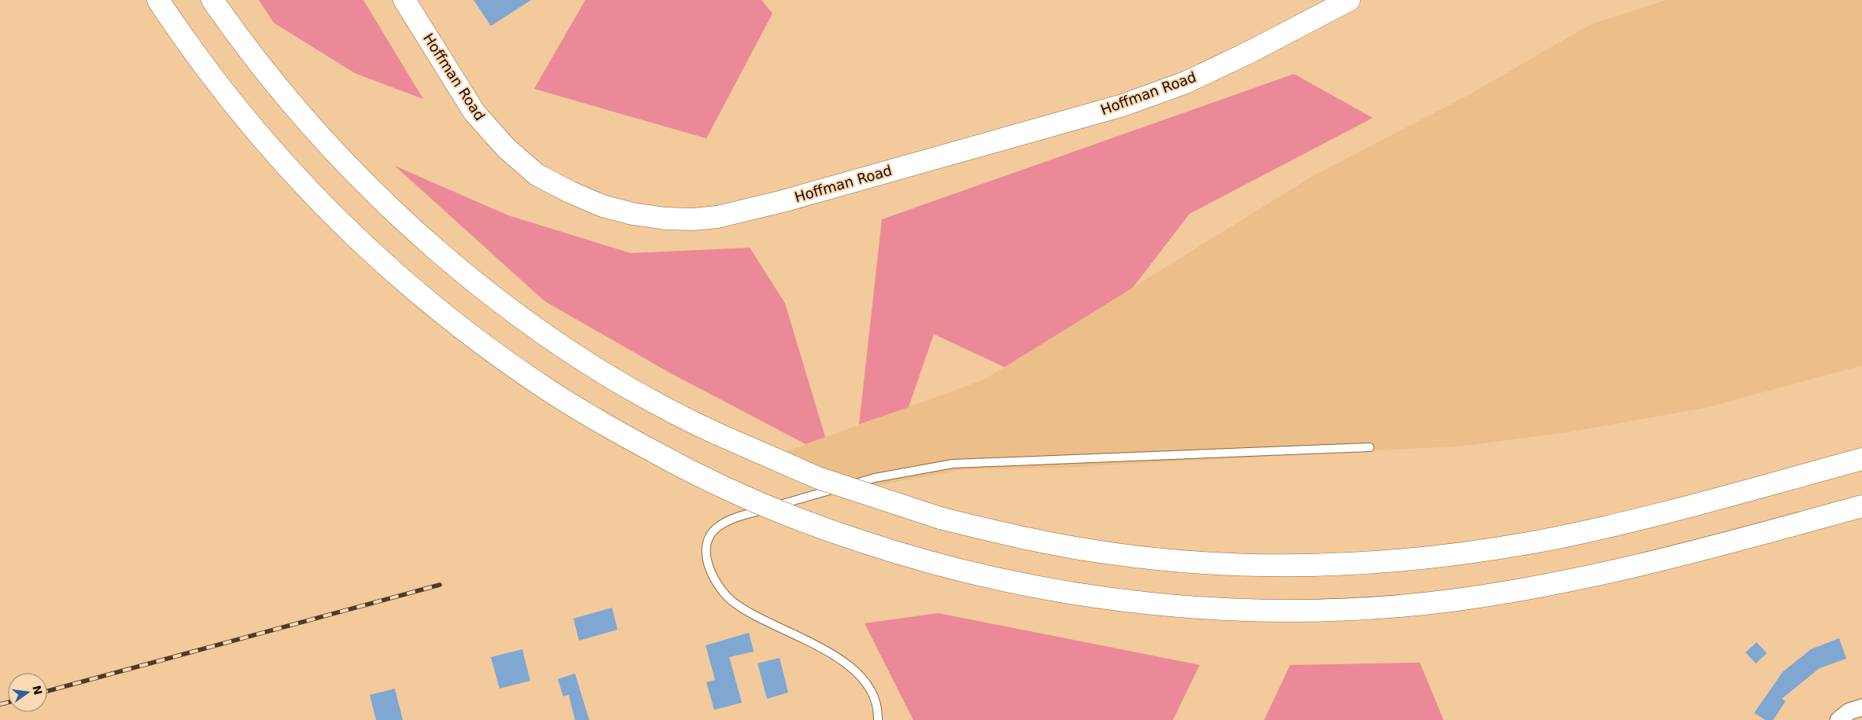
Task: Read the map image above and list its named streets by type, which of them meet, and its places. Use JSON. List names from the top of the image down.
{
  "streets": {
    "main road": ["Hoffman Road"]
  },
  "north": "right"
}
